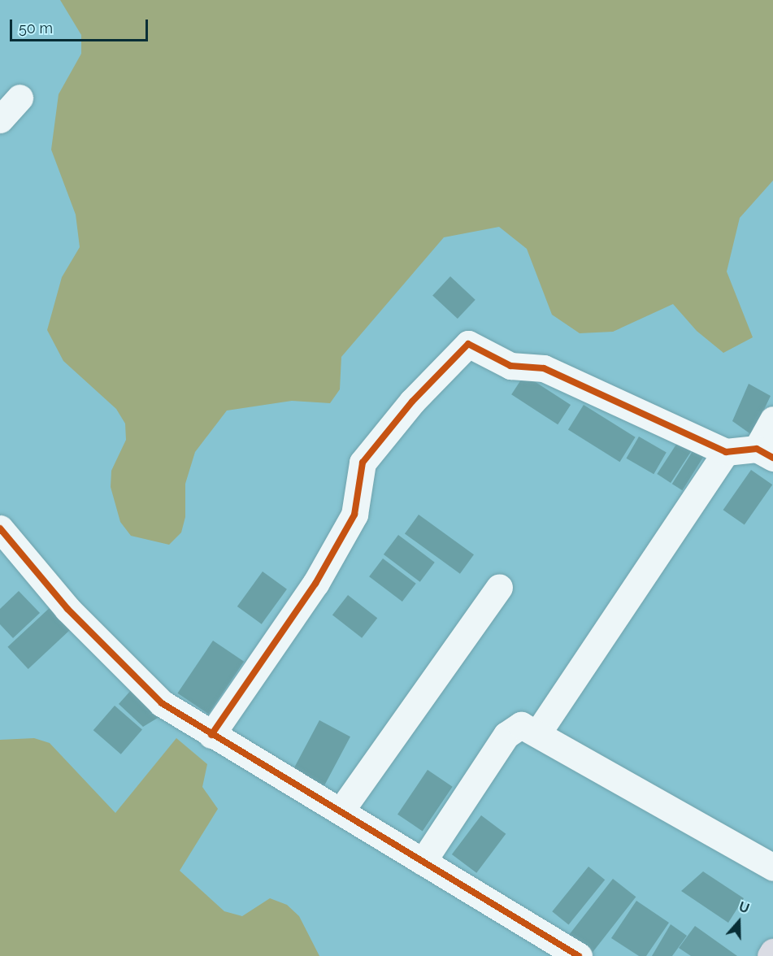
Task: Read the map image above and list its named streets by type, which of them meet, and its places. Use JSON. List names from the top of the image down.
{
  "scale_bar": "50 m",
  "north": "top"
}
